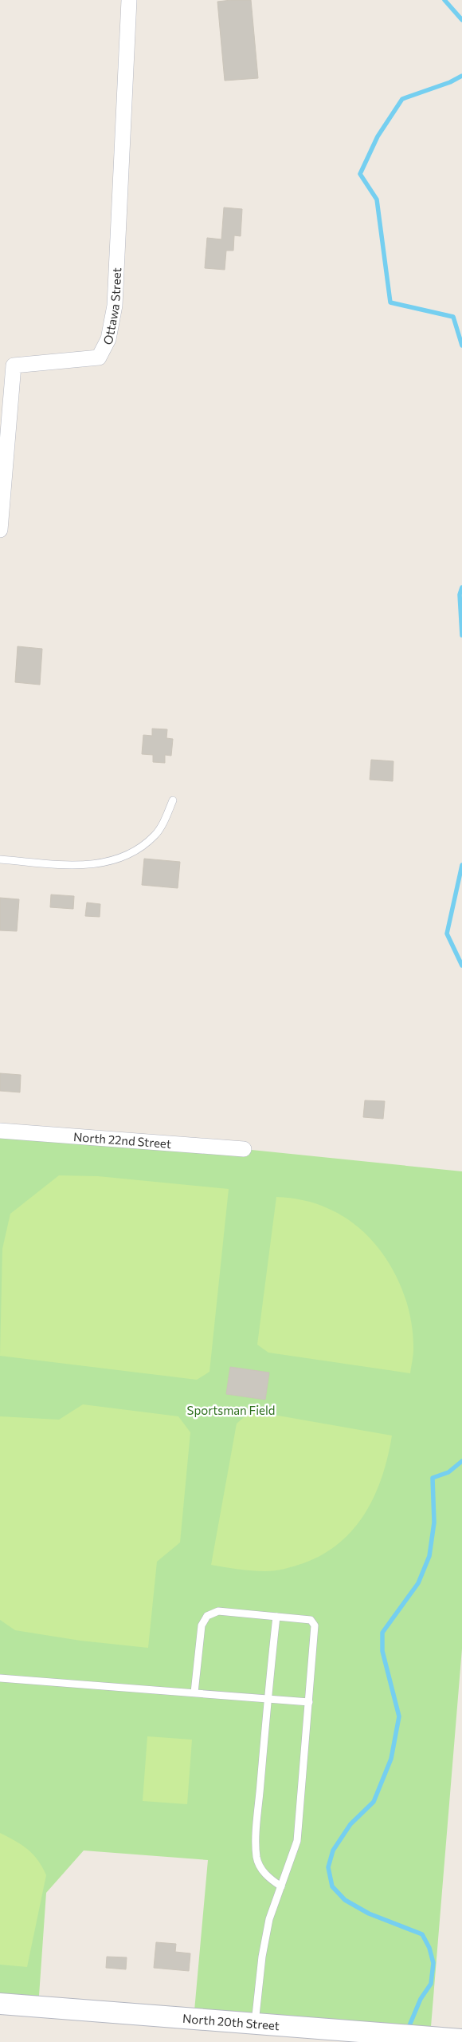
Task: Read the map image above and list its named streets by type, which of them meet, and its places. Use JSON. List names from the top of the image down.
{
  "streets": {
    "main road": ["North 20th Street"],
    "street": ["Ottawa Street", "North 22nd Street"]
  },
  "parks": ["Sportsman Field"]
}
